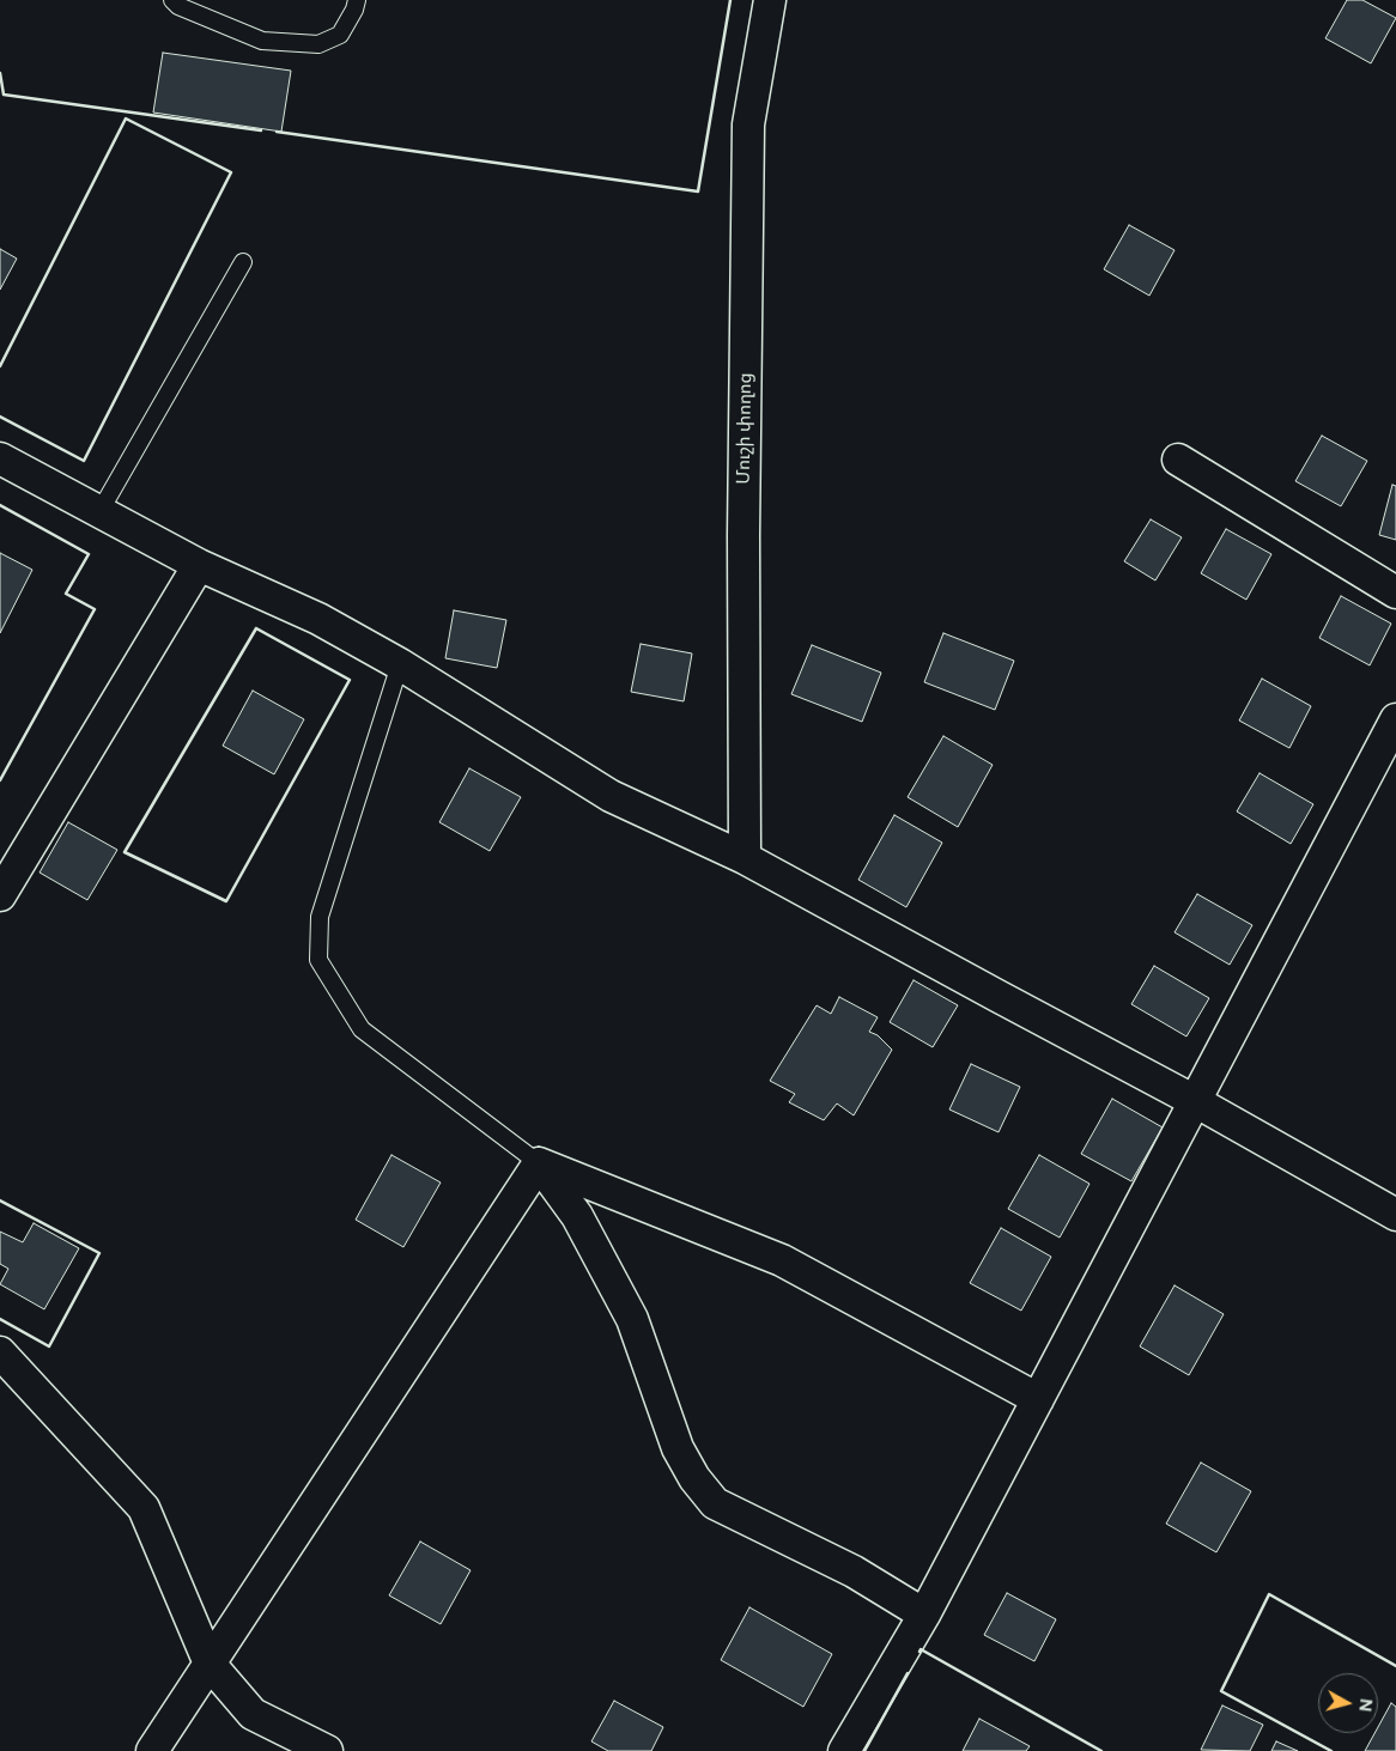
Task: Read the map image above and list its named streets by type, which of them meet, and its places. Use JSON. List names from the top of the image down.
{
  "streets": {
    "street": ["Մուշի փողոց"]
  },
  "north": "right"
}
